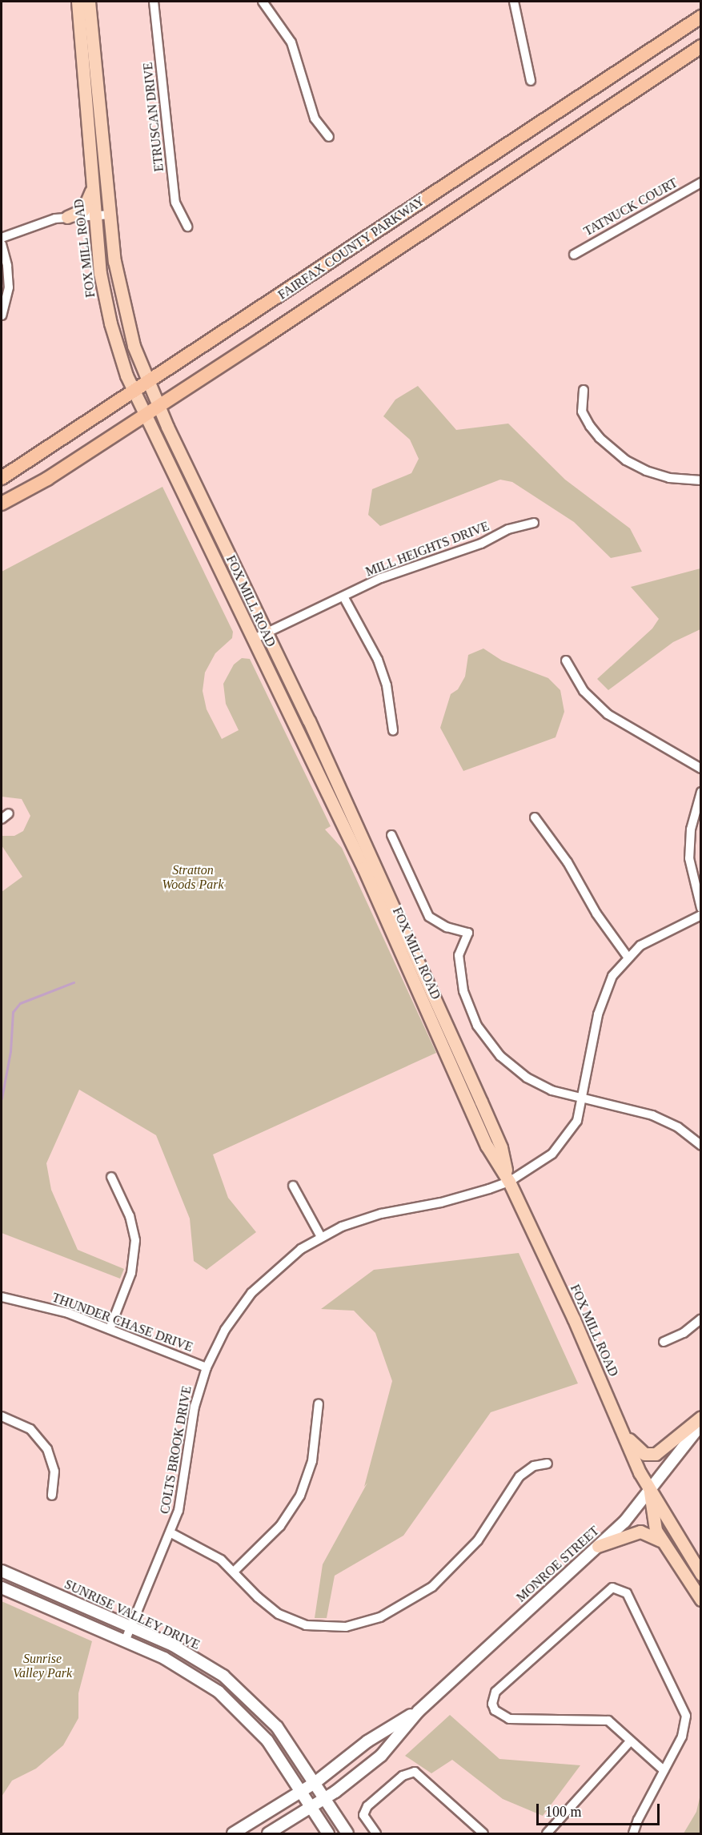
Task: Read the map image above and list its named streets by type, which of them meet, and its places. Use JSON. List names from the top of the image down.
{
  "streets": {
    "highway": ["FAIRFAX COUNTY PARKWAY"],
    "main road": ["FOX MILL ROAD", "MONROE STREET", "SUNRISE VALLEY DRIVE"],
    "street": [
      "ETRUSCAN DRIVE",
      "TATNUCK COURT",
      "MILL HEIGHTS DRIVE",
      "THUNDER CHASE DRIVE",
      "COLTS BROOK DRIVE"
    ]
  },
  "crossings": [
    ["FOX MILL ROAD", "FAIRFAX COUNTY PARKWAY"],
    ["FOX MILL ROAD", "MILL HEIGHTS DRIVE"],
    ["FOX MILL ROAD", "COLTS BROOK DRIVE"],
    ["FOX MILL ROAD", "MONROE STREET"],
    ["THUNDER CHASE DRIVE", "COLTS BROOK DRIVE"],
    ["COLTS BROOK DRIVE", "SUNRISE VALLEY DRIVE"],
    ["MONROE STREET", "SUNRISE VALLEY DRIVE"]
  ],
  "parks": ["Stratton Woods Park", "Sunrise Valley Park"],
  "scale_bar": "100 m"
}
